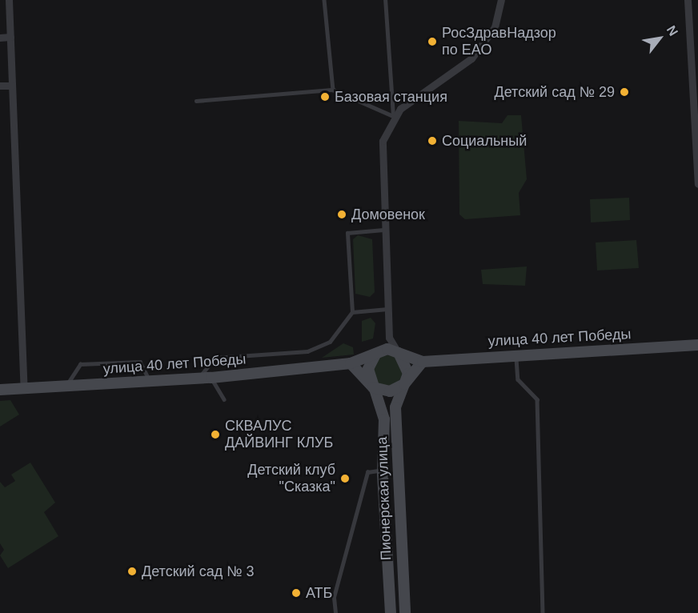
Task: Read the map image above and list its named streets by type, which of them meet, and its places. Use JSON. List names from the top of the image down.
{
  "streets": {
    "main road": ["улица 40 лет Победы", "Пионерская улица"]
  },
  "crossings": [
    ["улица 40 лет Победы", "Пионерская улица"]
  ],
  "places": [
    "РосЗдравНадзор по ЕАО",
    "Детский сад № 29",
    "Базовая станция",
    "Социальный",
    "Домовенок",
    "СКВАЛУС ДАЙВИНГ КЛУБ",
    "Детский клуб \"Сказка\"",
    "Детский сад № 3",
    "АТБ"
  ],
  "north": "top right"
}
